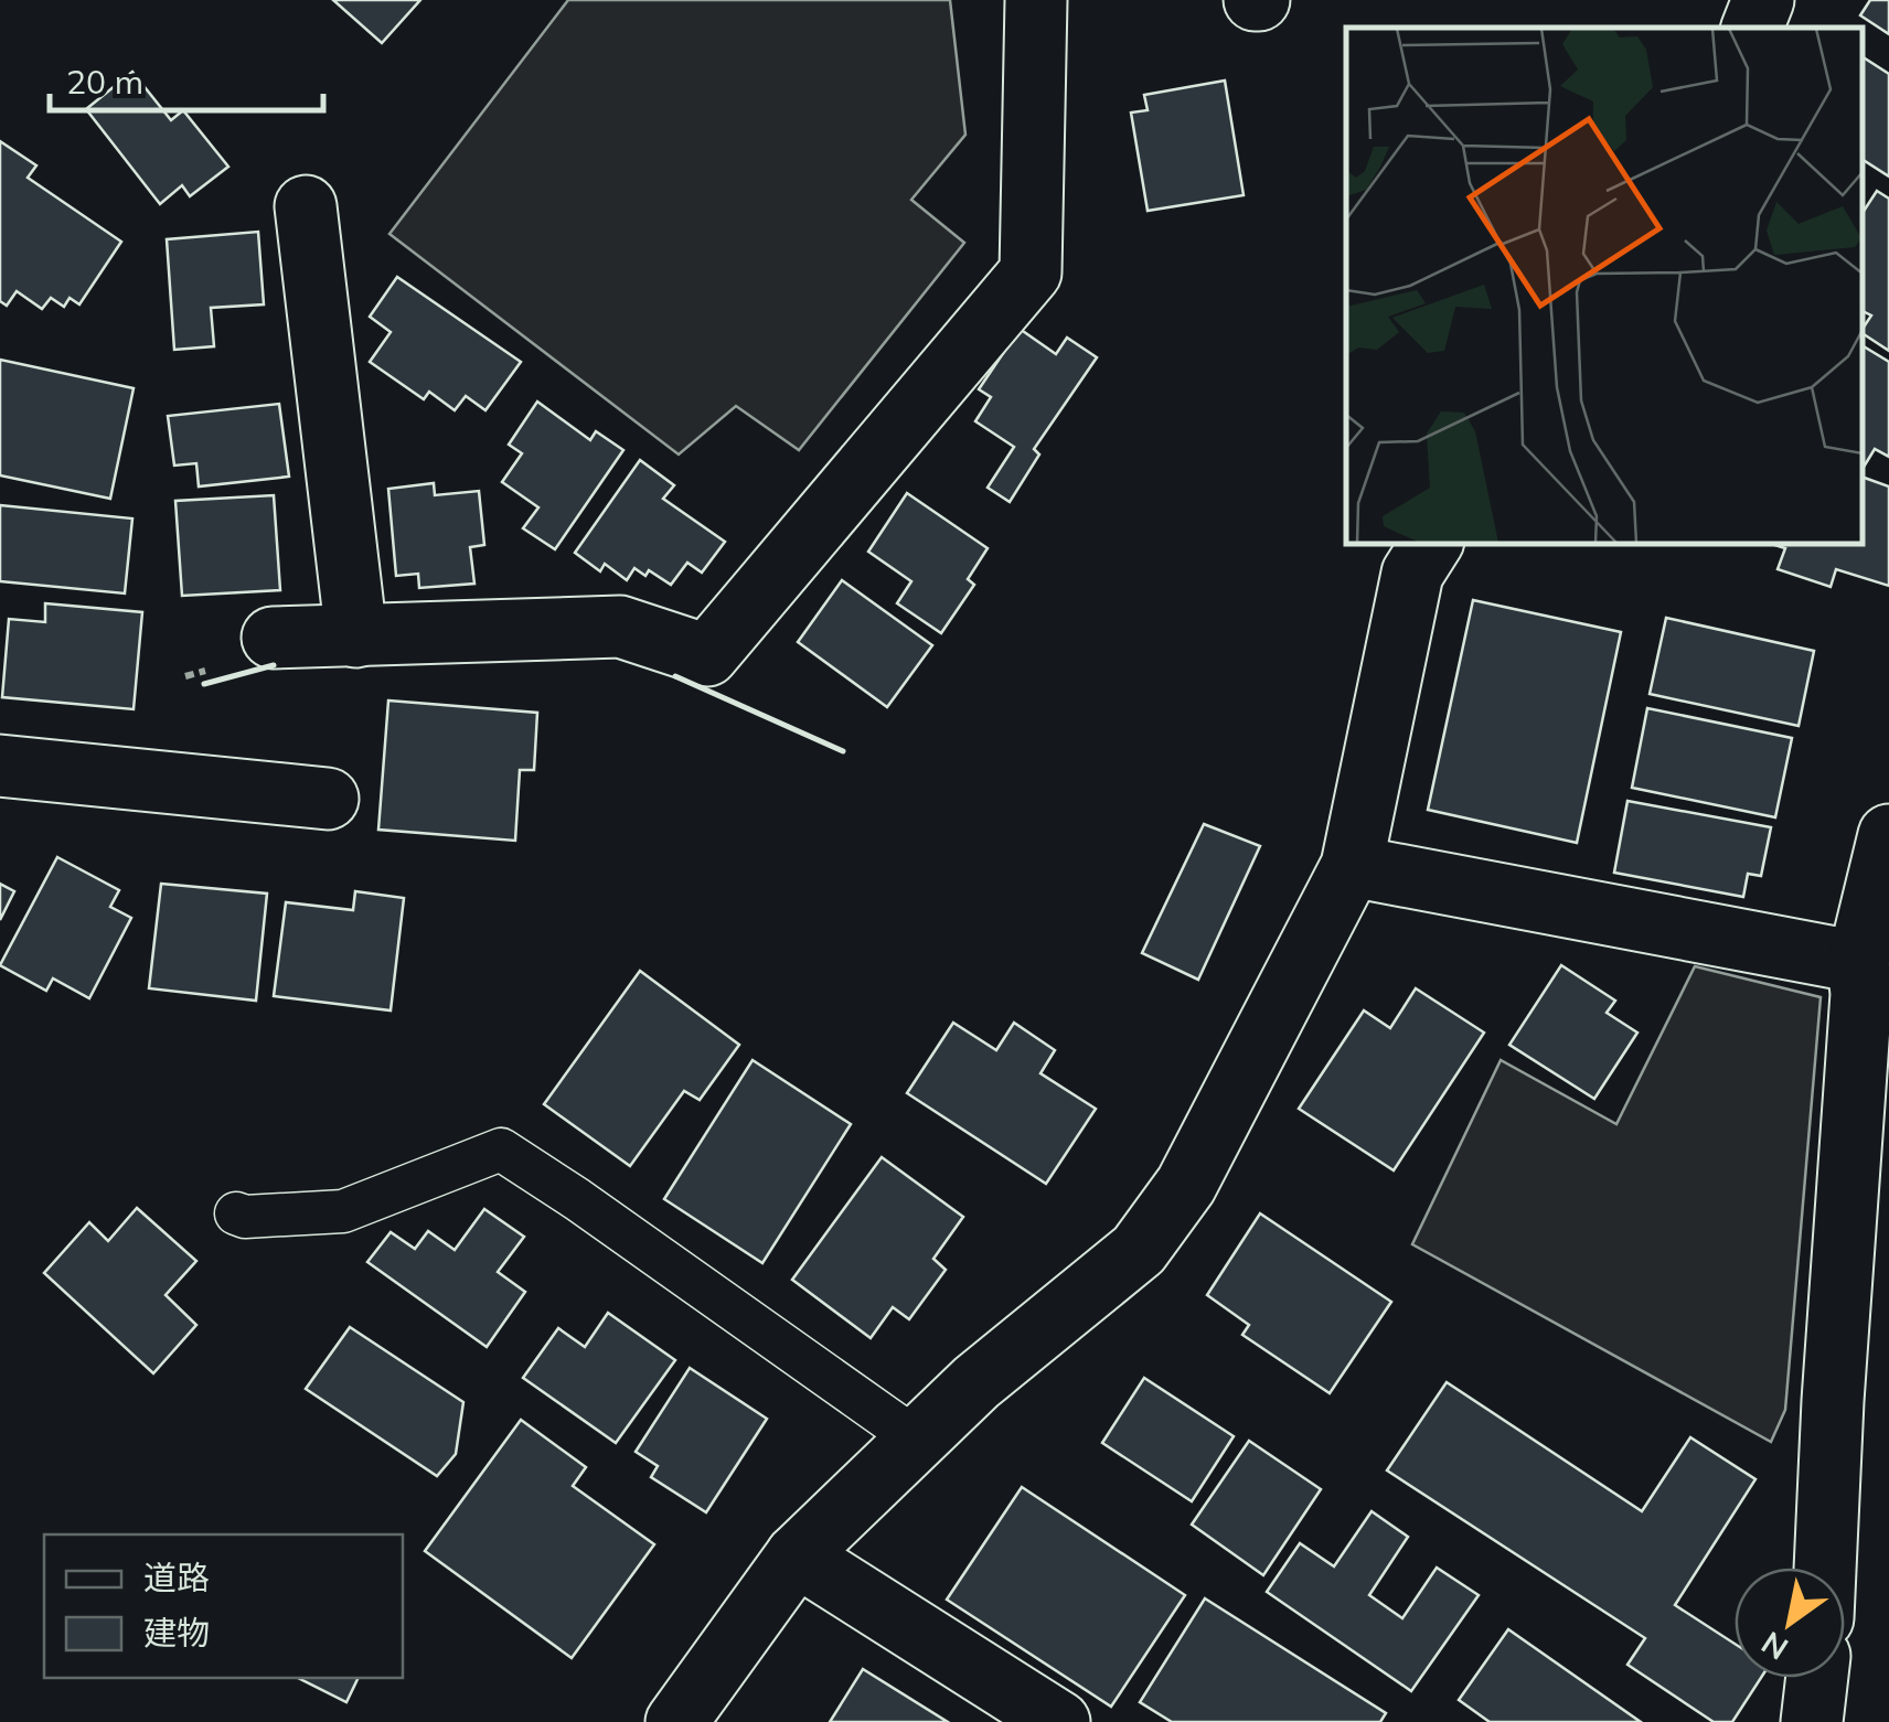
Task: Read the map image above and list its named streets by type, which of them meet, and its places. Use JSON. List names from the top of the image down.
{
  "legend": ["道路", "建物"],
  "scale_bar": "20 m",
  "north": "bottom left"
}
